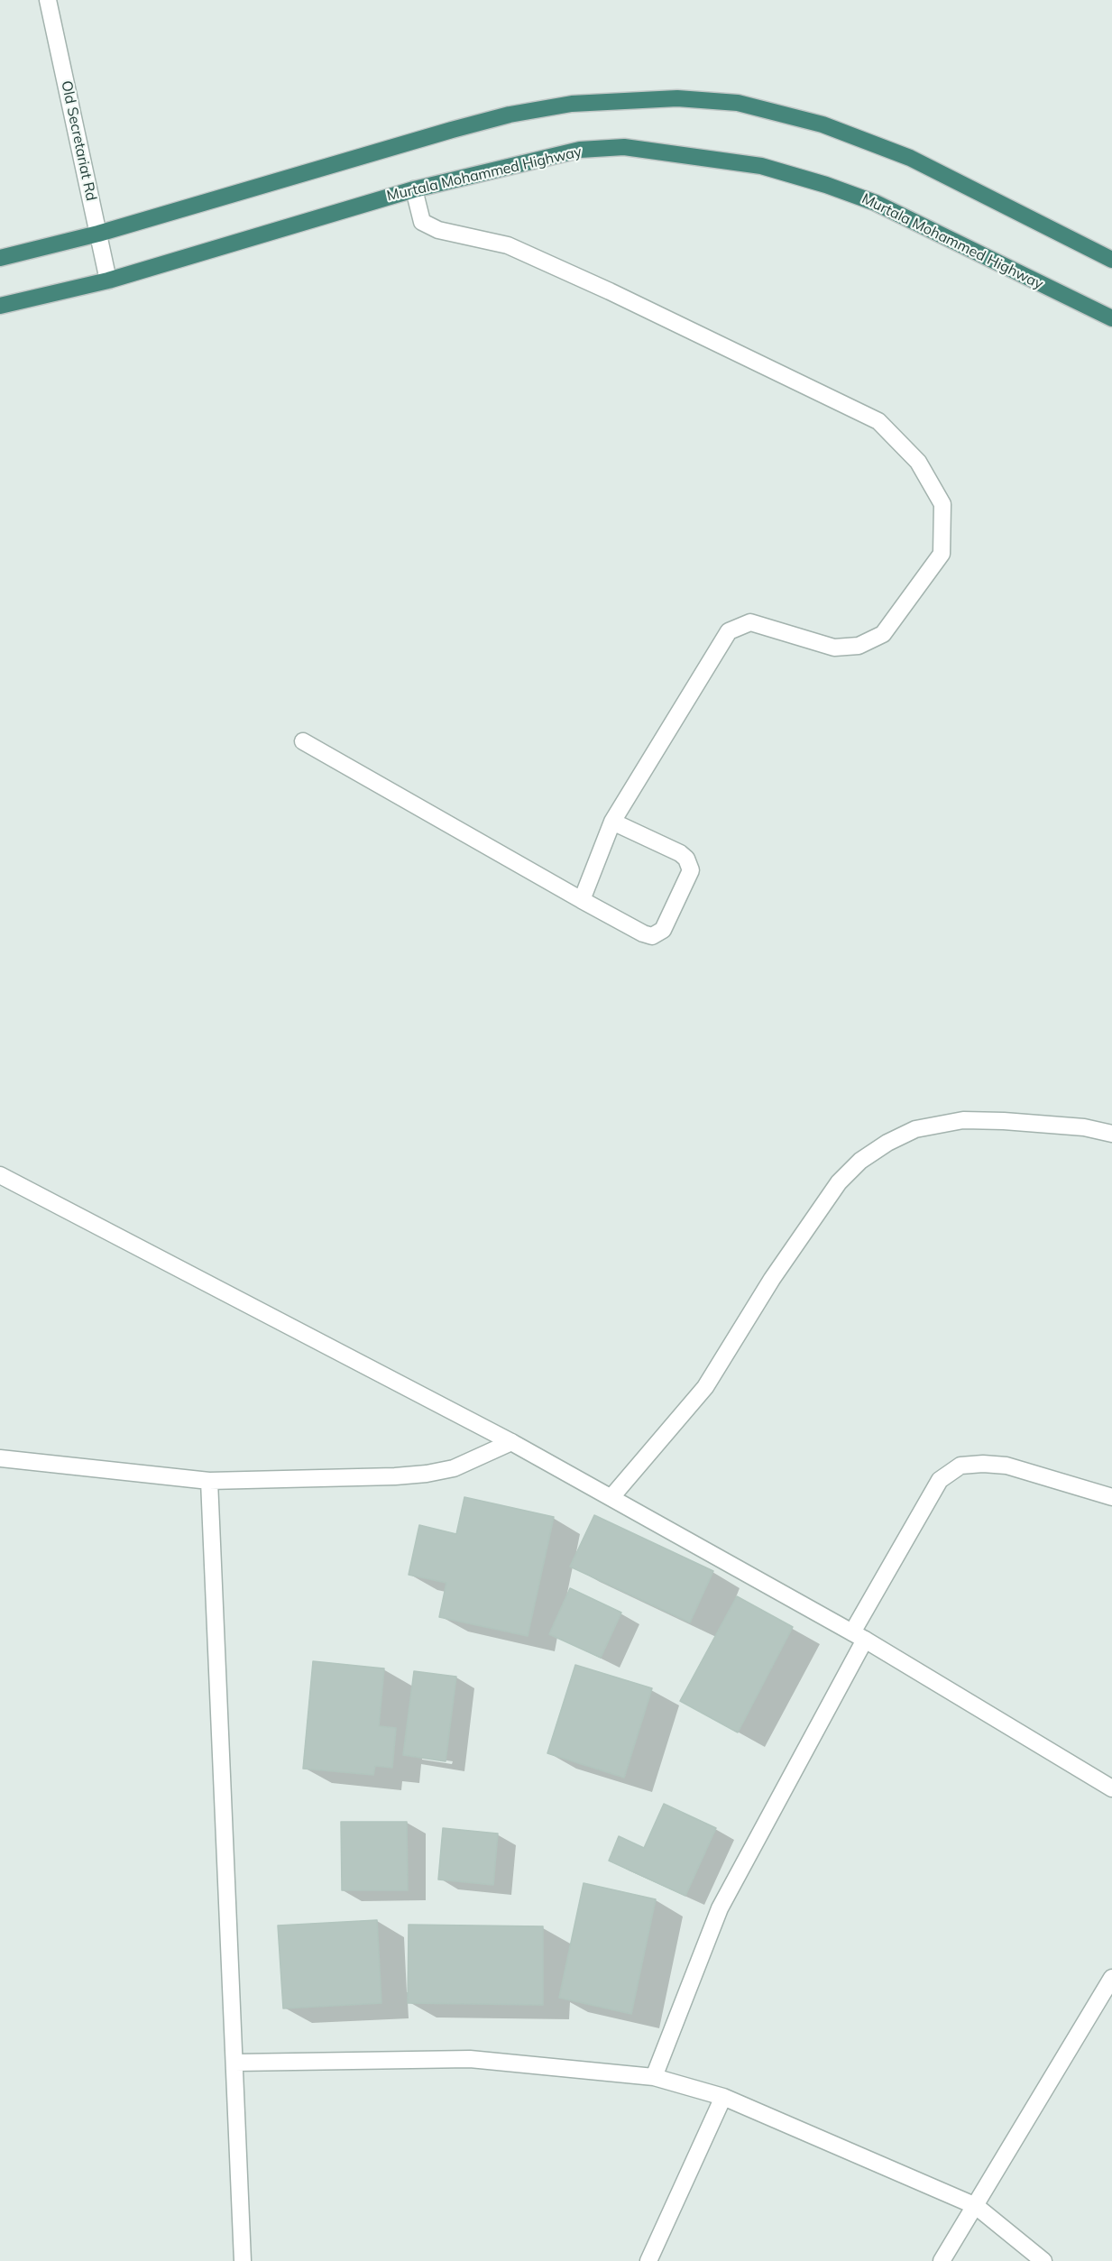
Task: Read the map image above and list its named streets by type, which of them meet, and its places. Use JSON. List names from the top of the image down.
{
  "streets": {
    "highway": ["Murtala Mohammed Highway"],
    "street": ["Old Secretariat Rd"]
  },
  "crossings": [
    ["Old Secretariat Rd", "Murtala Mohammed Highway"]
  ]
}
